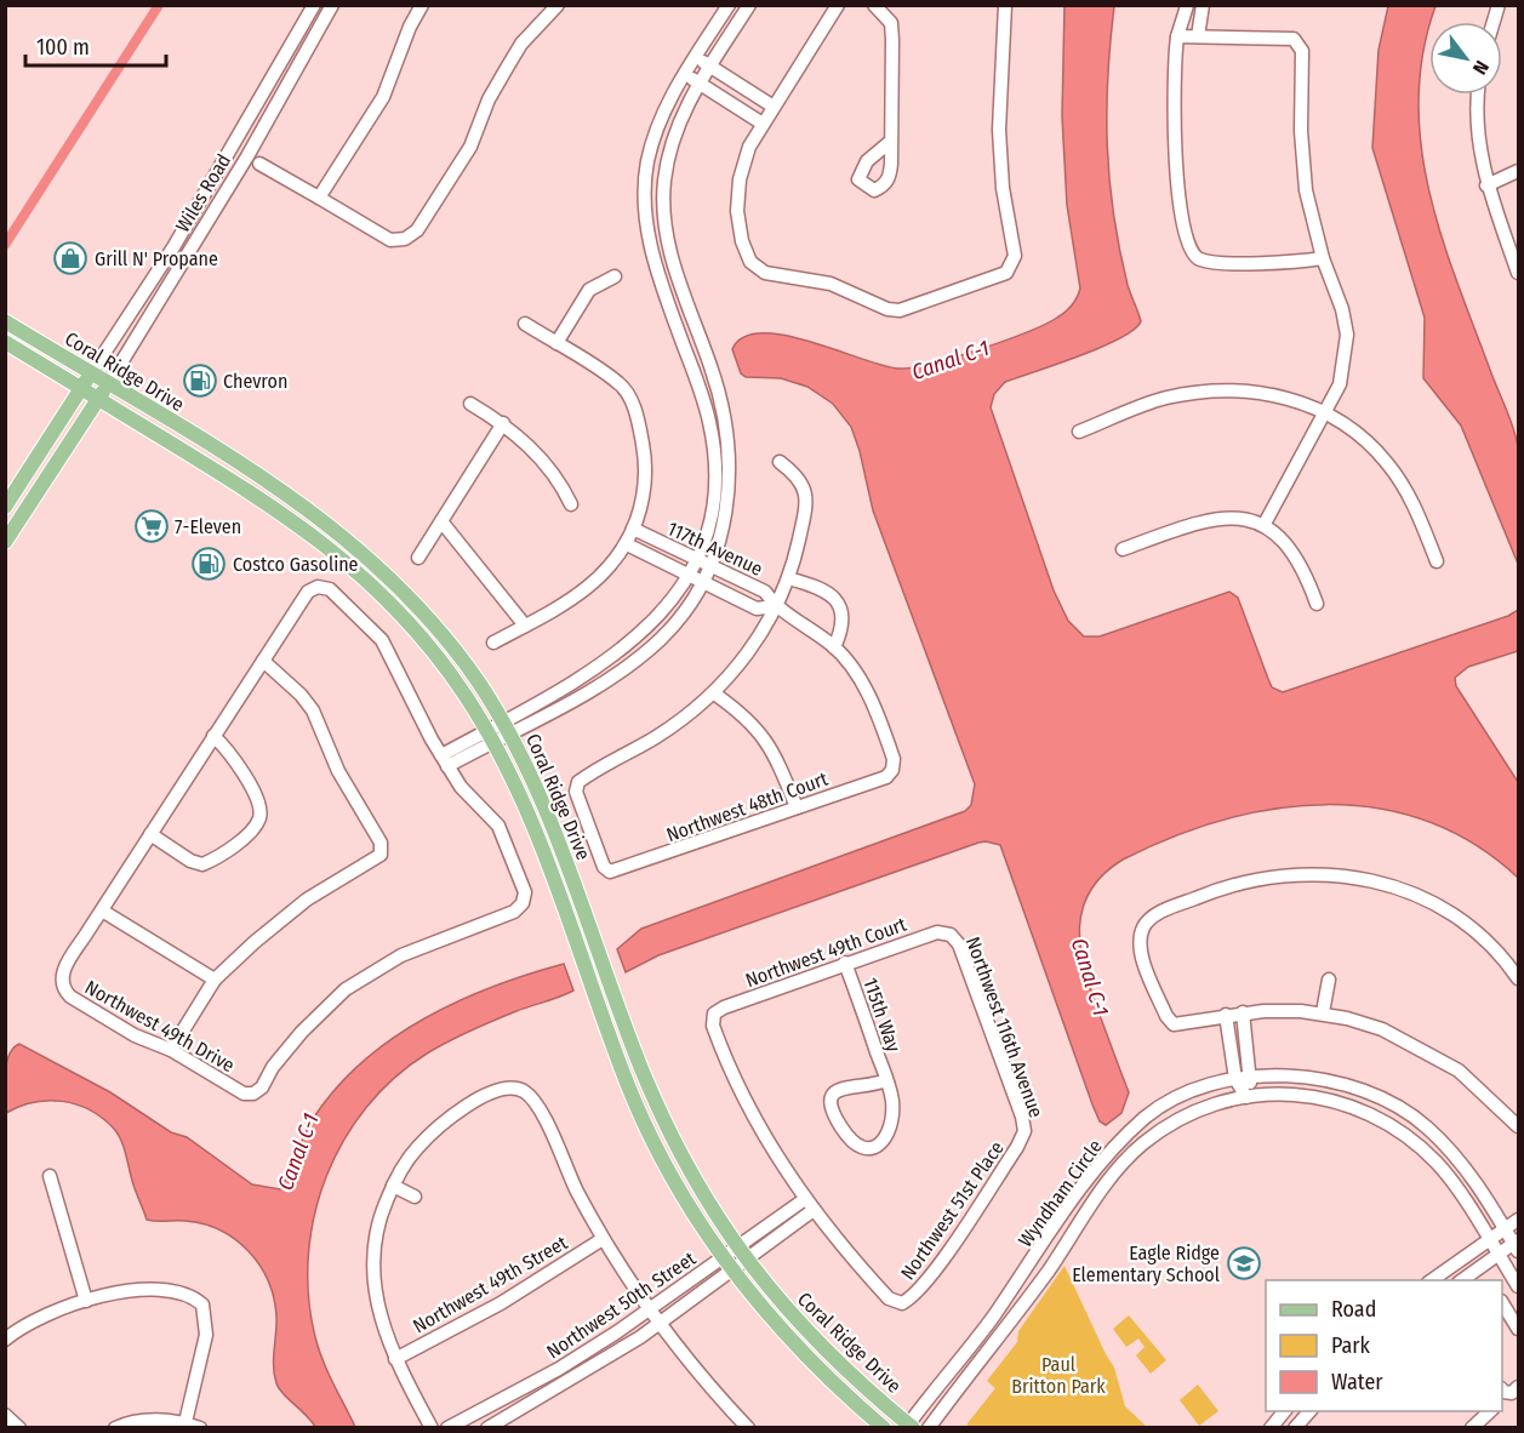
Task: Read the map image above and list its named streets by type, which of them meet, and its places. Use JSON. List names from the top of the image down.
{
  "streets": {
    "main road": ["Wiles Road", "Coral Ridge Drive"],
    "street": [
      "117th Avenue",
      "Northwest 48th Court",
      "Northwest 49th Court",
      "115th Way",
      "Northwest 49th Drive",
      "Northwest 116th Avenue",
      "Wyndham Circle",
      "Northwest 51st Place",
      "Northwest 49th Street",
      "Northwest 50th Street"
    ]
  },
  "crossings": [
    ["Wiles Road", "Coral Ridge Drive"],
    ["Coral Ridge Drive", "Wyndham Circle"],
    ["Coral Ridge Drive", "Northwest 50th Street"],
    ["117th Avenue", "Northwest 48th Court"],
    ["Northwest 49th Court", "115th Way"],
    ["Northwest 49th Court", "Northwest 116th Avenue"],
    ["Northwest 49th Court", "Northwest 51st Place"],
    ["Northwest 49th Court", "Northwest 50th Street"],
    ["Northwest 116th Avenue", "Northwest 51st Place"],
    ["Northwest 51st Place", "Northwest 50th Street"]
  ],
  "water": ["Canal C-1"],
  "parks": ["Paul Britton Park"],
  "places": {
    "shop": ["Grill N' Propane"],
    "fuel station": ["Chevron", "Costco Gasoline"],
    "supermarket": ["7-Eleven"],
    "school or university": ["Eagle Ridge Elementary School"]
  },
  "legend": ["Road", "Park", "Water"],
  "scale_bar": "100 m",
  "north": "bottom right"
}
